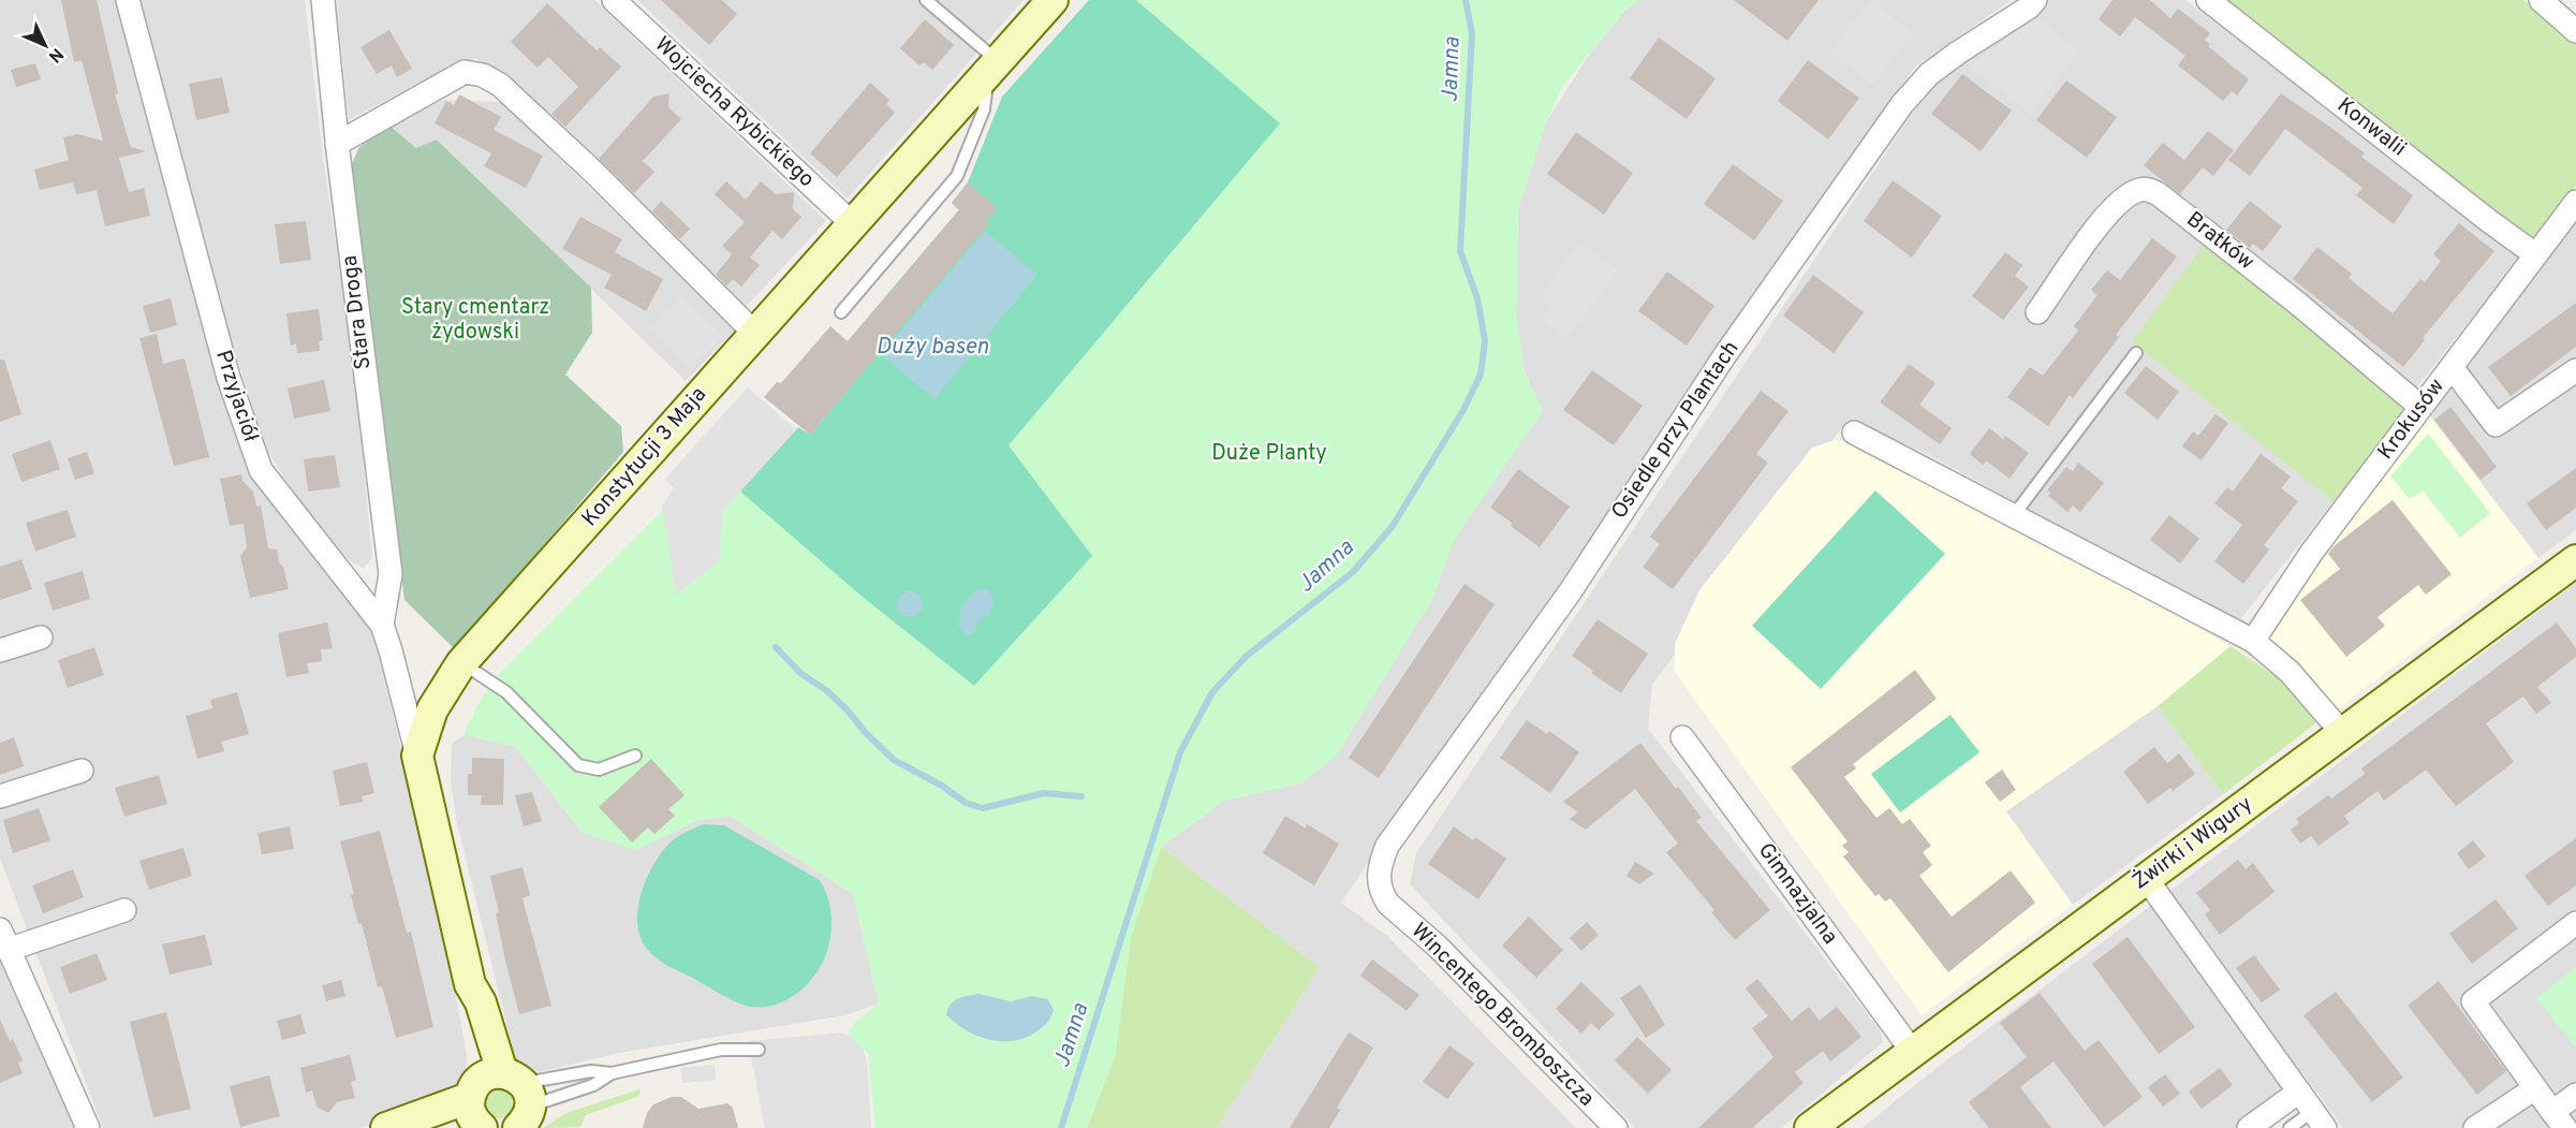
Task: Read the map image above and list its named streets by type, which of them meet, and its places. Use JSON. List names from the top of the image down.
{
  "streets": {
    "street": [
      "Wojciecha Rybickiego",
      "Konwalii",
      "Bratków",
      "Stara Droga",
      "Przyjaciół",
      "Krokusów",
      "Osiedle przy Plantach",
      "Konstytucji 3 Maja",
      "Żwirki i Wigury",
      "Gimnazjalna",
      "Wincentego Bromboszcza"
    ]
  },
  "crossings": [
    ["Wojciecha Rybickiego", "Konstytucji 3 Maja"],
    ["Konwalii", "Krokusów"],
    ["Bratków", "Krokusów"],
    ["Stara Droga", "Przyjaciół"],
    ["Przyjaciół", "Konstytucji 3 Maja"],
    ["Osiedle przy Plantach", "Wincentego Bromboszcza"],
    ["Żwirki i Wigury", "Gimnazjalna"]
  ],
  "water": ["Jamna", "Duży basen"],
  "parks": ["Stary cmentarz żydowski", "Duże Planty"],
  "north": "bottom right"
}
